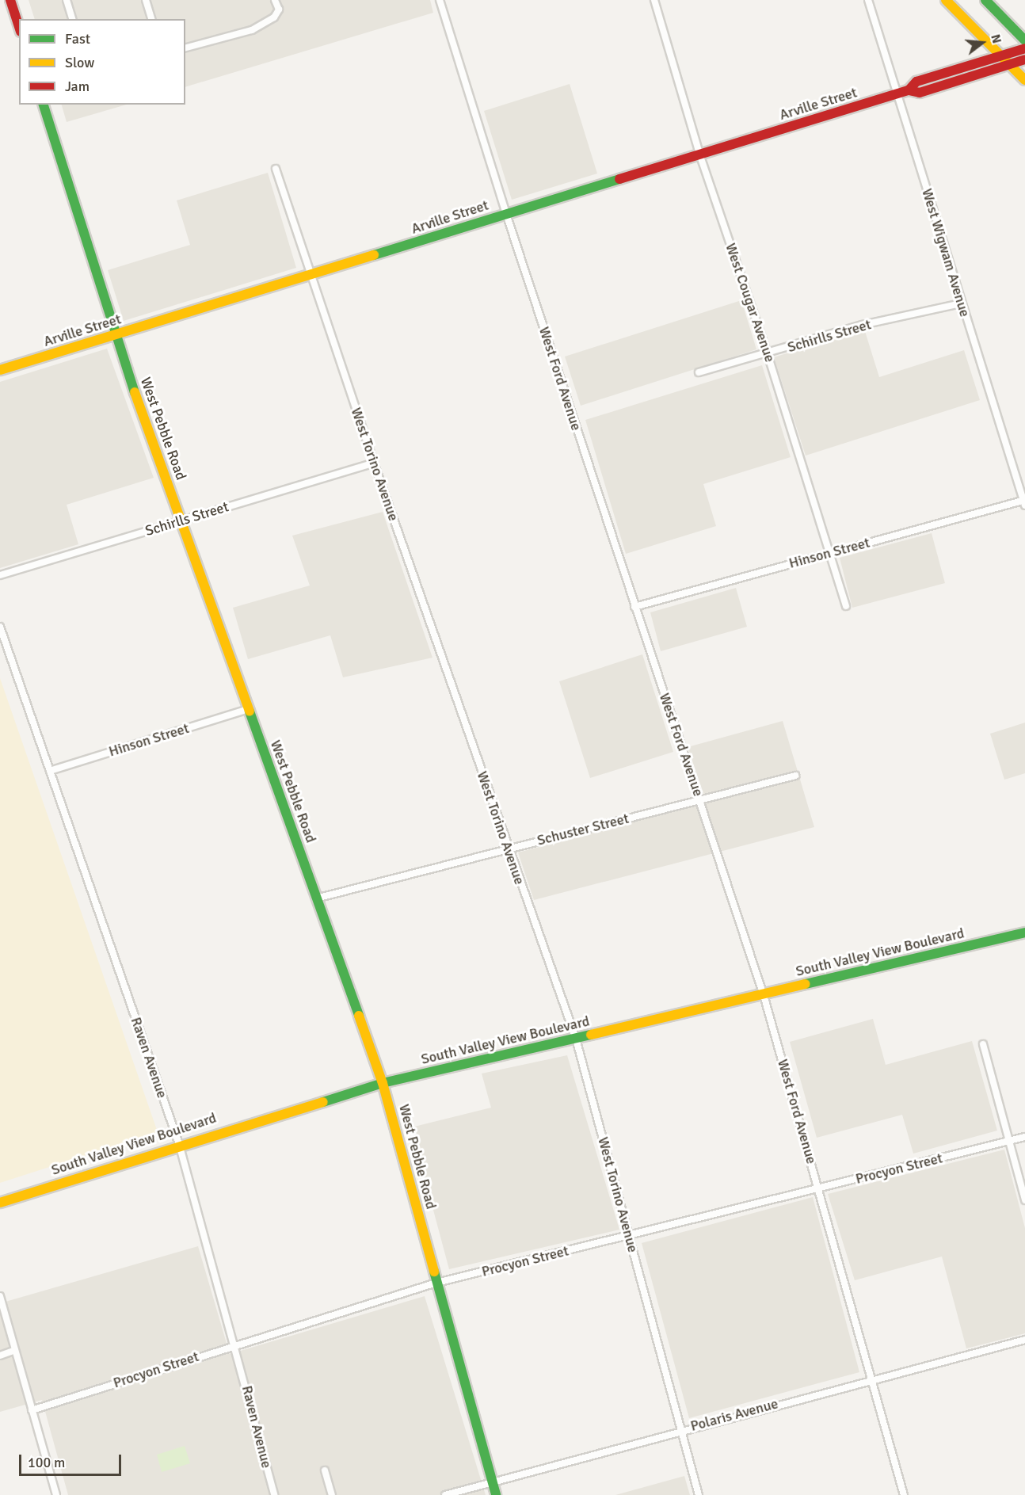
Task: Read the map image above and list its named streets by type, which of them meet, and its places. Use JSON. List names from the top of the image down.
{
  "streets": {
    "main road": ["Arville Street", "West Pebble Road", "South Valley View Boulevard"],
    "street": [
      "West Wigwam Avenue",
      "West Cougar Avenue",
      "Schirlls Street",
      "West Ford Avenue",
      "West Torino Avenue",
      "Hinson Street",
      "Schuster Street",
      "Raven Avenue",
      "Procyon Street",
      "Polaris Avenue"
    ]
  },
  "crossings": [
    ["Arville Street", "West Wigwam Avenue"],
    ["Arville Street", "West Cougar Avenue"],
    ["Arville Street", "West Ford Avenue"],
    ["Arville Street", "West Pebble Road"],
    ["Arville Street", "West Torino Avenue"],
    ["West Wigwam Avenue", "Schirlls Street"],
    ["West Wigwam Avenue", "Hinson Street"],
    ["West Cougar Avenue", "Schirlls Street"],
    ["West Cougar Avenue", "Hinson Street"],
    ["Schirlls Street", "West Pebble Road"],
    ["Schirlls Street", "West Torino Avenue"],
    ["West Ford Avenue", "Hinson Street"],
    ["West Ford Avenue", "Schuster Street"],
    ["West Ford Avenue", "South Valley View Boulevard"],
    ["West Ford Avenue", "Procyon Street"],
    ["West Ford Avenue", "Polaris Avenue"],
    ["West Pebble Road", "Hinson Street"],
    ["West Pebble Road", "Schuster Street"],
    ["West Pebble Road", "South Valley View Boulevard"],
    ["West Pebble Road", "Procyon Street"],
    ["West Pebble Road", "Polaris Avenue"],
    ["West Torino Avenue", "Schuster Street"],
    ["West Torino Avenue", "South Valley View Boulevard"],
    ["West Torino Avenue", "Procyon Street"],
    ["West Torino Avenue", "Polaris Avenue"],
    ["Hinson Street", "Raven Avenue"],
    ["South Valley View Boulevard", "Raven Avenue"],
    ["Raven Avenue", "Procyon Street"]
  ],
  "legend": ["Fast", "Slow", "Jam"],
  "scale_bar": "100 m",
  "north": "right"
}
